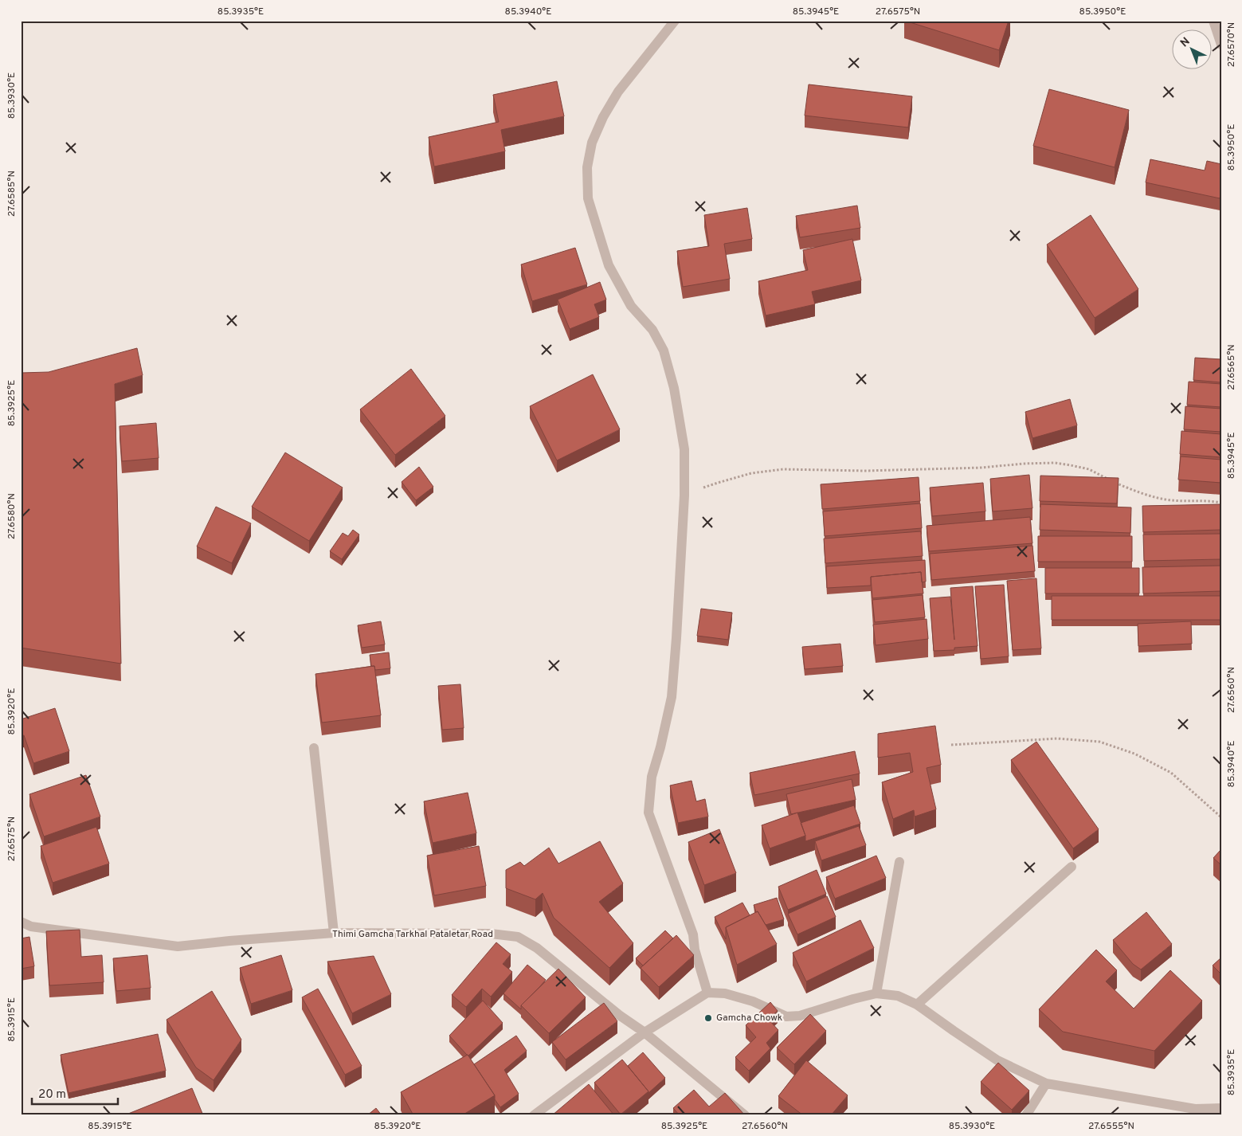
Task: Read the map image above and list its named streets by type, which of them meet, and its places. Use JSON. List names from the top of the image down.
{
  "streets": {
    "street": ["Thimi Gamcha Tarkhal Pataletar Road"]
  },
  "places": ["Gamcha Chowk"],
  "scale_bar": "20 m",
  "north": "top left",
  "coordinates": [
    "85.3935°E",
    "85.3940°E",
    "85.3945°E",
    "27.6575°N",
    "85.3950°E",
    "27.6570°N",
    "85.3930°E",
    "27.6585°N",
    "27.6565°N",
    "85.3925°E",
    "27.6580°N",
    "27.6560°N",
    "85.3920°E",
    "85.3915°E",
    "27.6555°N"
  ]
}
